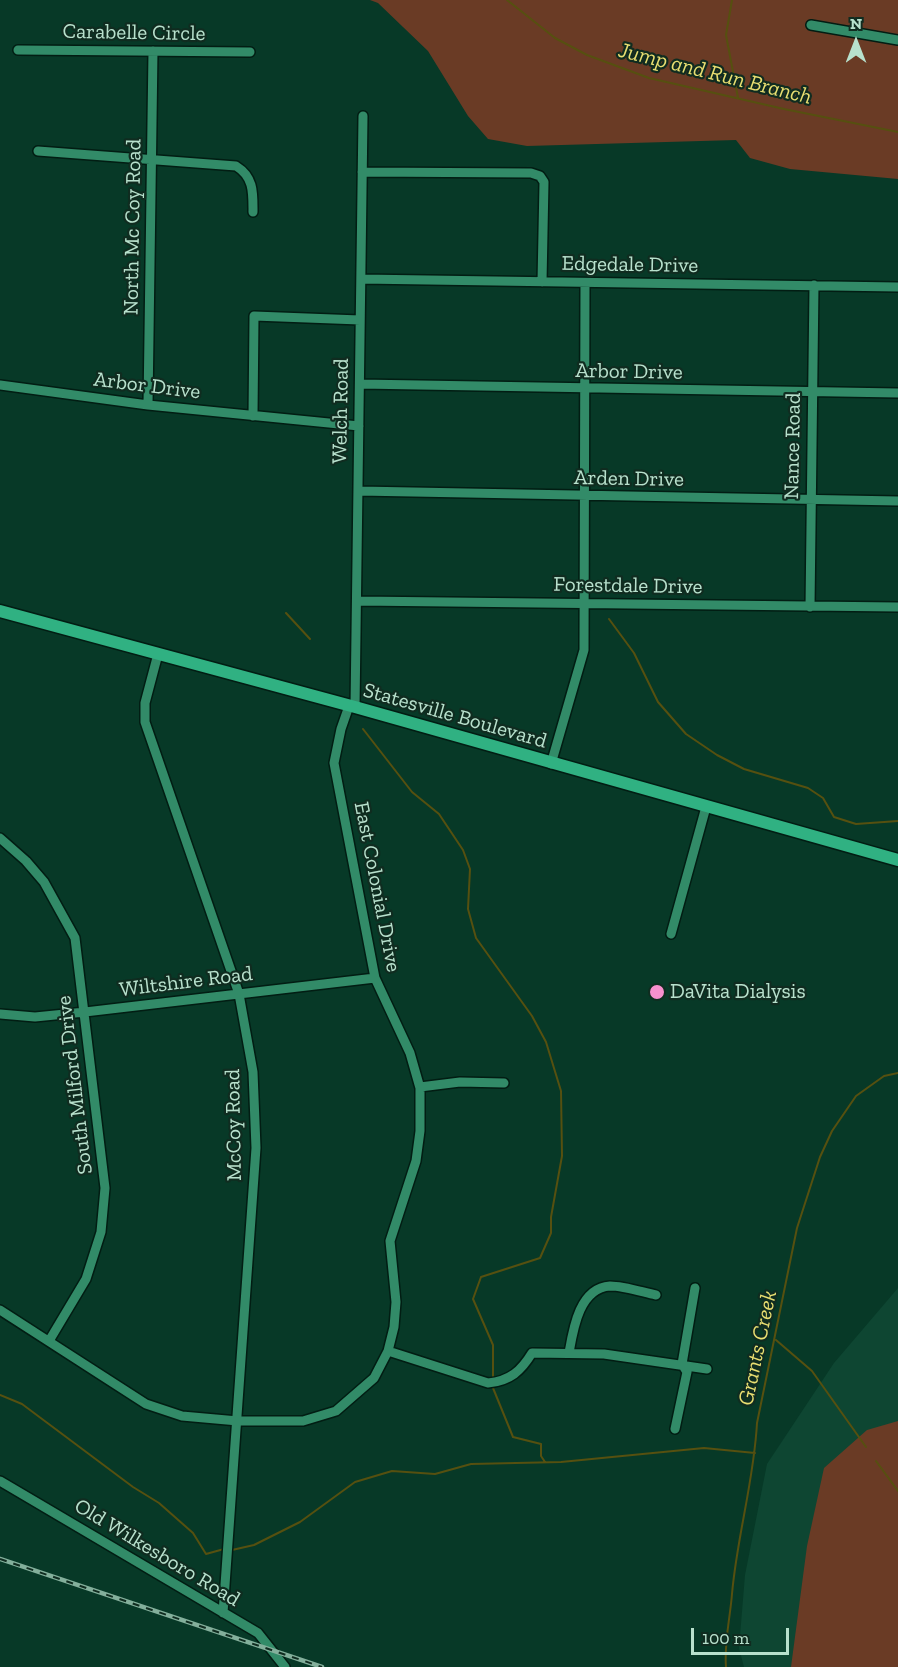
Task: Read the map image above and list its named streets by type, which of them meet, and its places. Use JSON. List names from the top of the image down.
{
  "streets": {
    "main road": ["Statesville Boulevard"],
    "street": [
      "Carabelle Circle",
      "North Mc Coy Road",
      "Edgedale Drive",
      "Arbor Drive",
      "Welch Road",
      "Nance Road",
      "Arden Drive",
      "Forestdale Drive",
      "East Colonial Drive",
      "Wiltshire Road",
      "South Milford Drive",
      "McCoy Road",
      "Old Wilkesboro Road"
    ]
  },
  "crossings": [
    ["Carabelle Circle", "North Mc Coy Road"],
    ["North Mc Coy Road", "Arbor Drive"],
    ["Edgedale Drive", "Welch Road"],
    ["Edgedale Drive", "Nance Road"],
    ["Arbor Drive", "Welch Road"],
    ["Arbor Drive", "Nance Road"],
    ["Welch Road", "Arden Drive"],
    ["Welch Road", "Forestdale Drive"],
    ["Welch Road", "Statesville Boulevard"],
    ["Welch Road", "East Colonial Drive"],
    ["Nance Road", "Arden Drive"],
    ["Nance Road", "Forestdale Drive"],
    ["Statesville Boulevard", "East Colonial Drive"],
    ["Statesville Boulevard", "McCoy Road"],
    ["East Colonial Drive", "Wiltshire Road"],
    ["East Colonial Drive", "South Milford Drive"],
    ["East Colonial Drive", "McCoy Road"],
    ["Wiltshire Road", "South Milford Drive"],
    ["Wiltshire Road", "McCoy Road"],
    ["McCoy Road", "Old Wilkesboro Road"]
  ],
  "water": ["Jump and Run Branch", "Grants Creek"],
  "places": ["DaVita Dialysis"],
  "scale_bar": "100 m",
  "north": "top"
}
